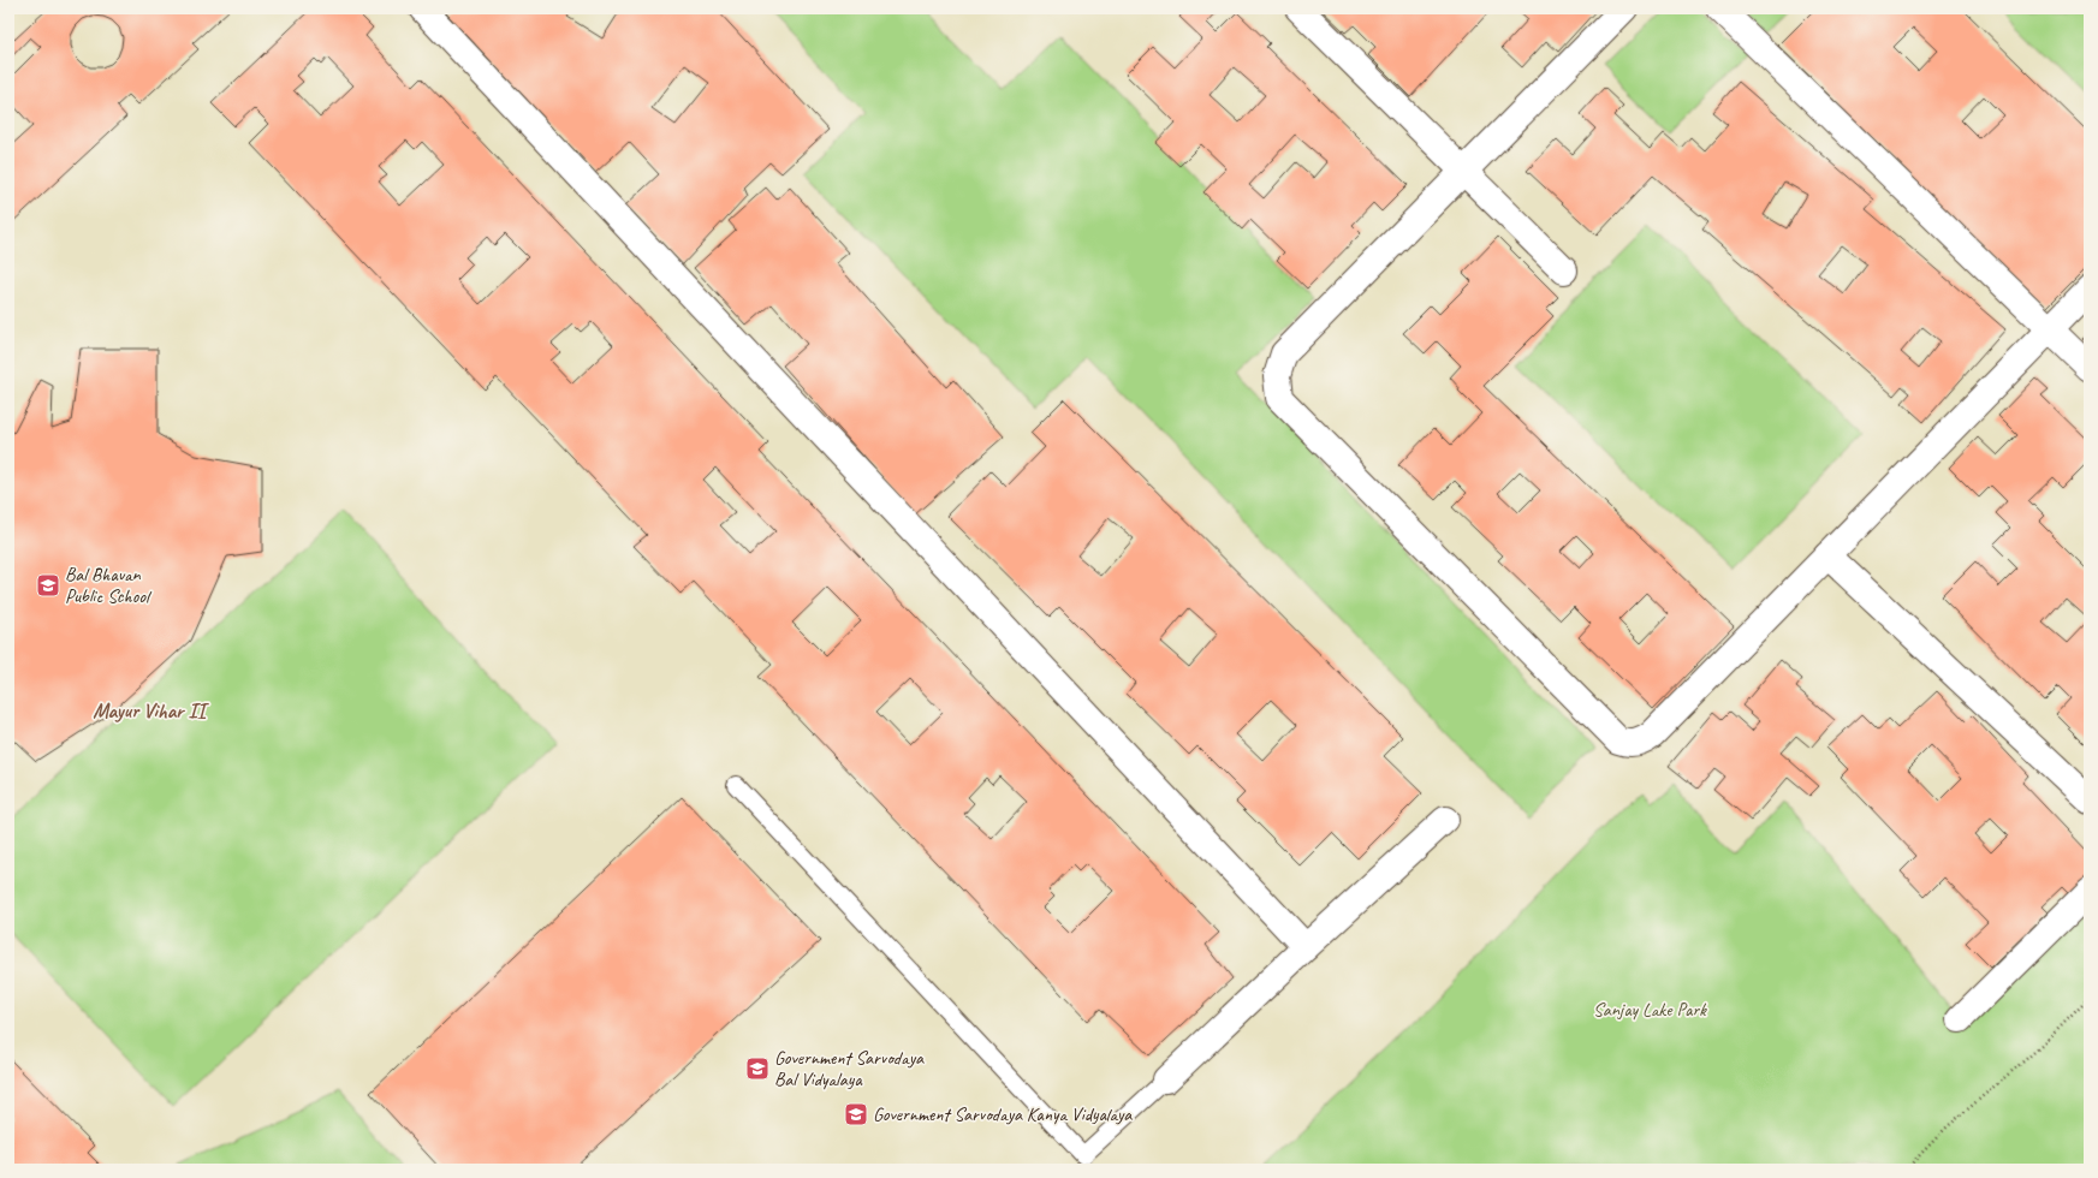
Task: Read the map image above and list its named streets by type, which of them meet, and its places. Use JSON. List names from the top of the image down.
{
  "districts": ["Mayur Vihar II"],
  "parks": ["Sanjay Lake Park"],
  "places": {
    "school or university": ["Bal Bhavan Public School", "Government Sarvodaya Bal Vidyalaya", "Government Sarvodaya Kanya Vidyalaya"]
  }
}
